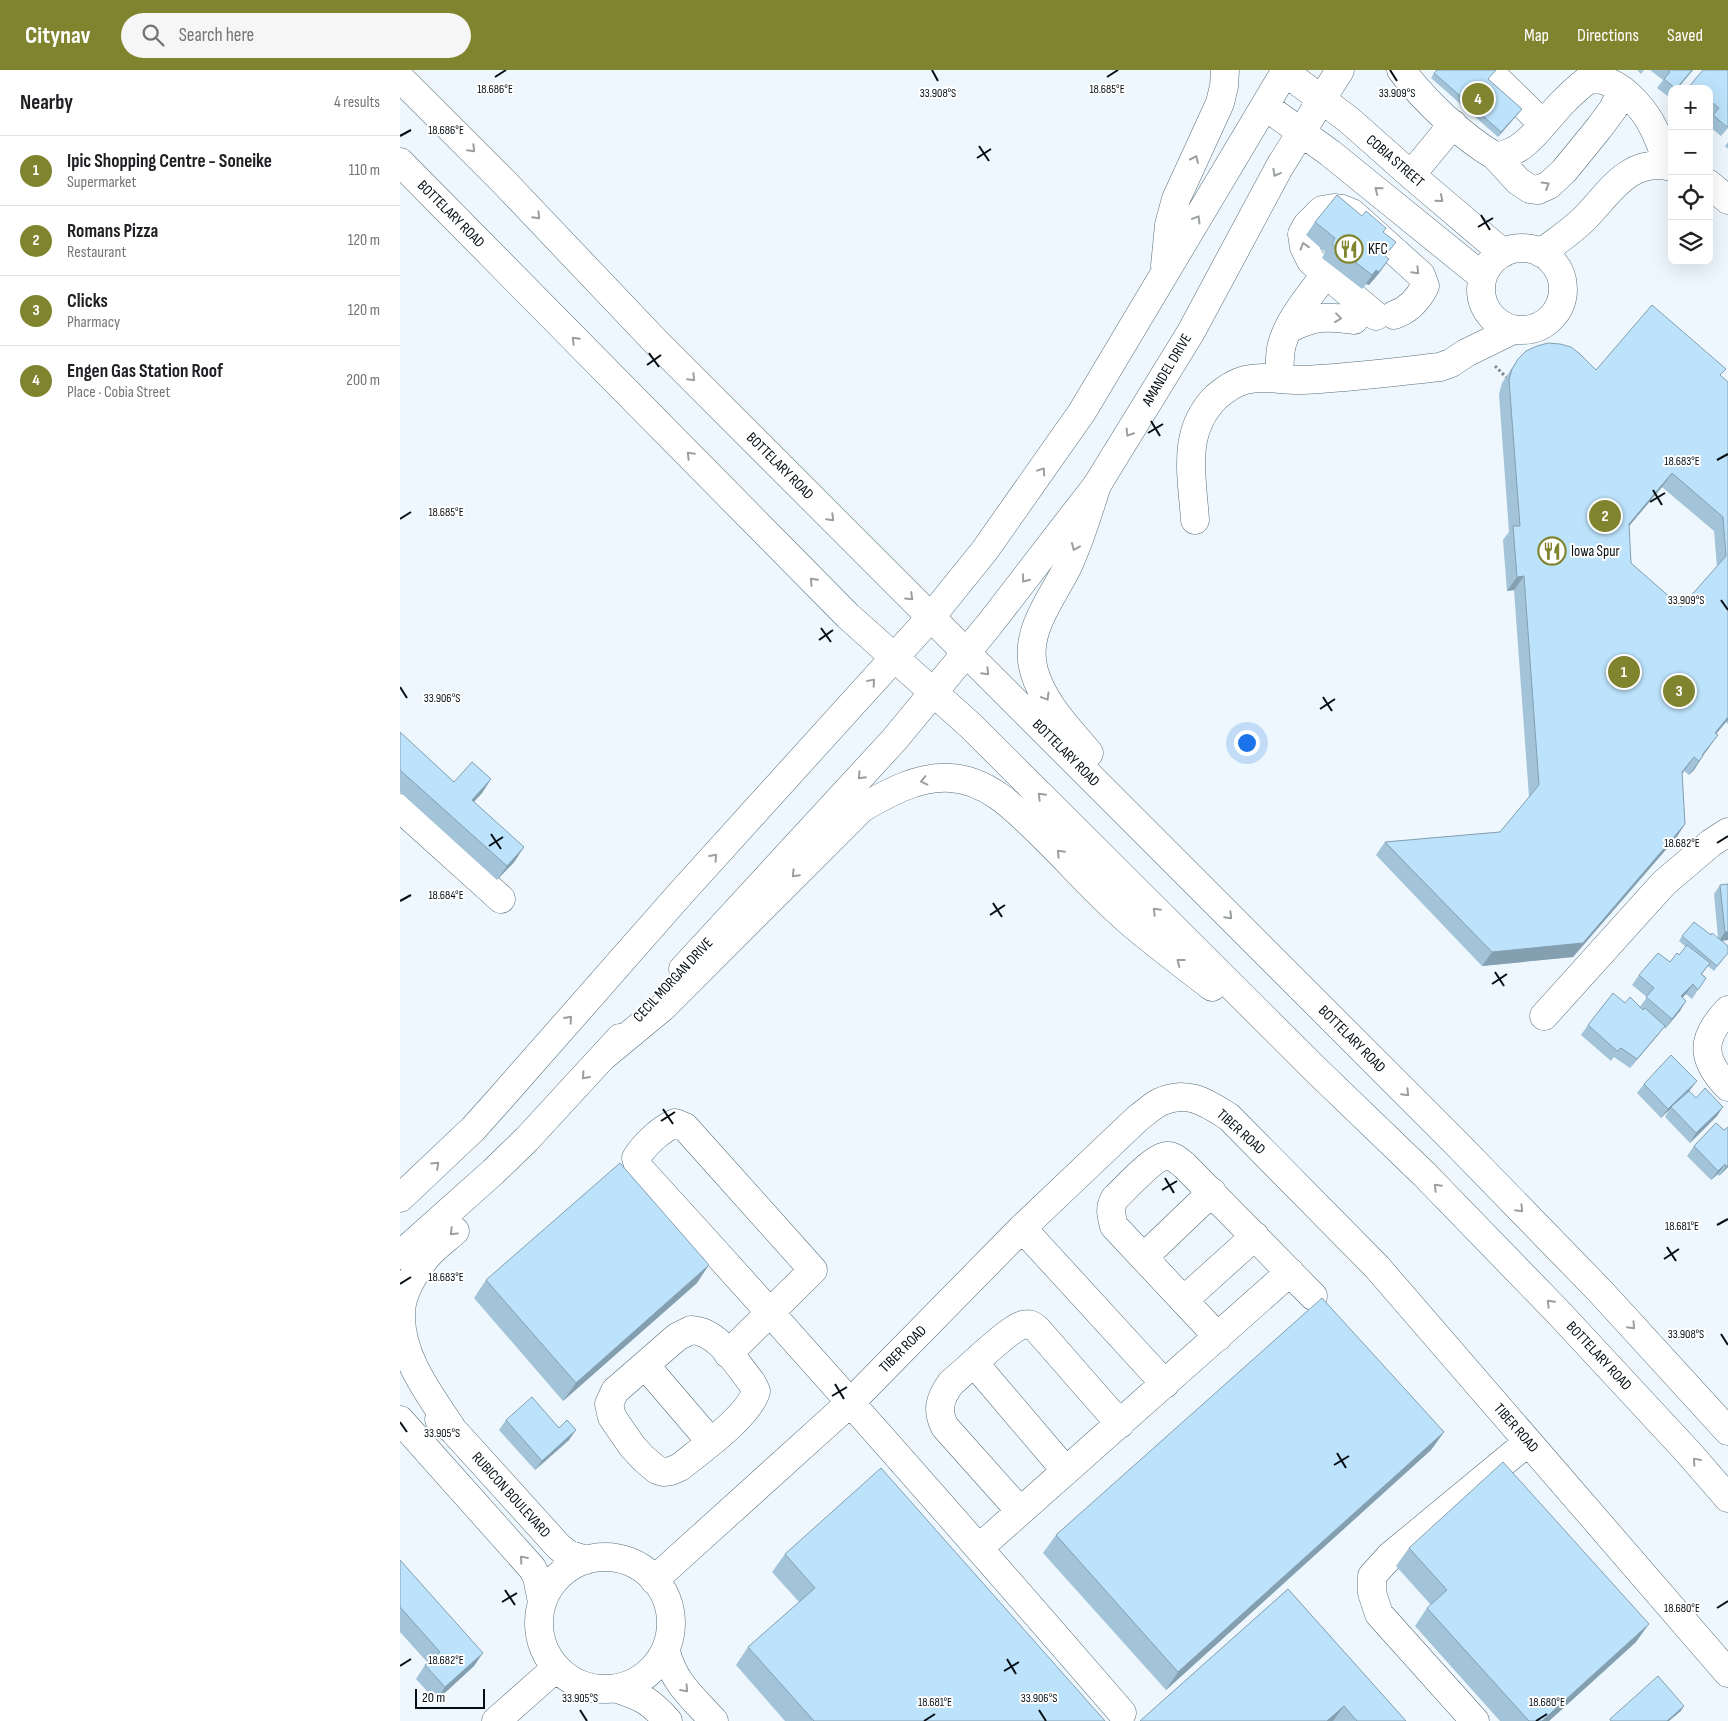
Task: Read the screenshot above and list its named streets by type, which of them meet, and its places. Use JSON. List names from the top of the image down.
{
  "streets": {
    "street": [
      "COBIA STREET",
      "BOTTELARY ROAD",
      "AMANDEL DRIVE",
      "CECIL MORGAN DRIVE",
      "TIBER ROAD",
      "RUBICON BOULEVARD"
    ]
  },
  "crossings": [
    ["COBIA STREET", "AMANDEL DRIVE"],
    ["BOTTELARY ROAD", "AMANDEL DRIVE"],
    ["BOTTELARY ROAD", "CECIL MORGAN DRIVE"],
    ["AMANDEL DRIVE", "CECIL MORGAN DRIVE"],
    ["TIBER ROAD", "RUBICON BOULEVARD"]
  ],
  "places": {
    "restaurant": ["KFC", "Iowa Spur"]
  },
  "scale_bar": "20 m",
  "page": {
    "header": "Citynav",
    "search": "Search here",
    "nav": ["Map", "Directions", "Saved"],
    "heading": ["Nearby", "4 results"],
    "pins": [
      "4",
      "2",
      "1",
      "3"
    ],
    "map_buttons": ["+", "−"],
    "list": [
      {
        "mark": "1",
        "name": "Ipic Shopping Centre - Soneike",
        "note": "Supermarket",
        "value": "110 m"
      },
      {
        "mark": "2",
        "name": "Romans Pizza",
        "note": "Restaurant",
        "value": "120 m"
      },
      {
        "mark": "3",
        "name": "Clicks",
        "note": "Pharmacy",
        "value": "120 m"
      },
      {
        "mark": "4",
        "name": "Engen Gas Station Roof",
        "note": "Place · Cobia Street",
        "value": "200 m"
      }
    ],
    "scale": "20 m"
  },
  "coordinates": [
    "18.685°E",
    "18.686°E",
    "33.908°S",
    "33.909°S",
    "18.683°E",
    "33.906°S",
    "18.682°E",
    "18.684°E",
    "18.681°E",
    "33.905°S",
    "18.680°E"
  ]
}
